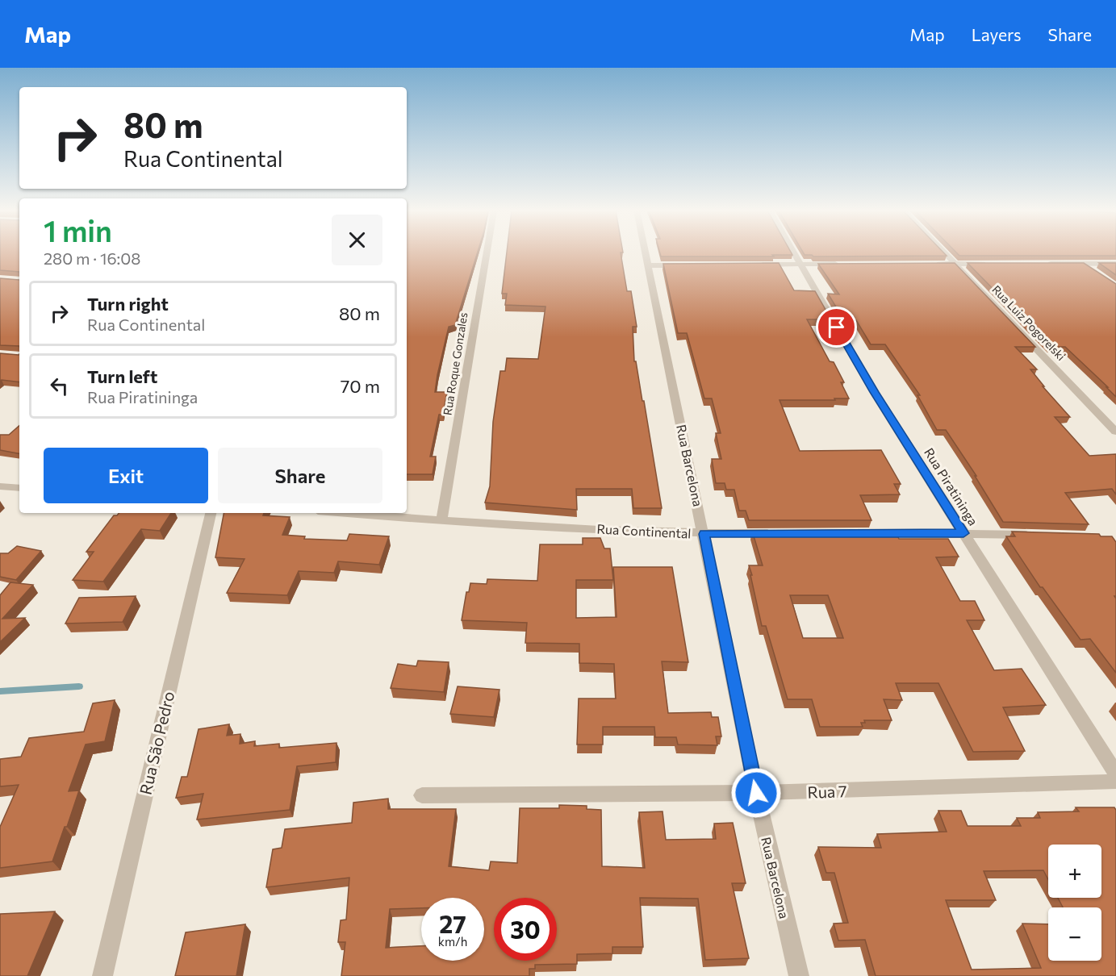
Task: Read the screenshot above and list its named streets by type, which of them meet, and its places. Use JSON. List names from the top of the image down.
{
  "streets": {
    "street": [
      "Rua Luiz Pogorelski",
      "Rua Roque Gonzales",
      "Rua Barcelona",
      "Rua Piratininga",
      "Rua Continental",
      "Rua São Pedro",
      "Rua 7"
    ]
  },
  "crossings": [
    ["Rua Roque Gonzales", "Rua Continental"],
    ["Rua Barcelona", "Rua Continental"],
    ["Rua Barcelona", "Rua 7"]
  ],
  "page": {
    "header": "Map",
    "nav": ["Map", "Layers", "Share"],
    "turn": ["80 m", "Rua Continental"],
    "heading": ["1 min", "280 m · 16:08"],
    "list": [
      {
        "name": "Turn right",
        "note": "Rua Continental",
        "value": "80 m"
      },
      {
        "name": "Turn left",
        "note": "Rua Piratininga",
        "value": "70 m"
      }
    ],
    "buttons": ["Exit", "Share"],
    "map_buttons": ["+", "−"],
    "speed": "27 km/h",
    "limit": "30"
  }
}
